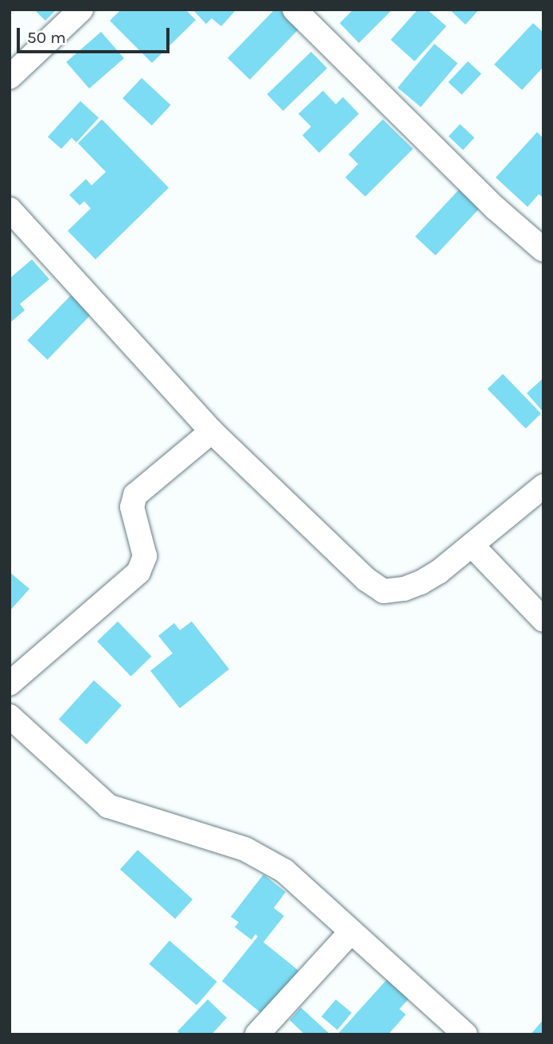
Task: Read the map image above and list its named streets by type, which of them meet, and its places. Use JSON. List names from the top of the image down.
{
  "scale_bar": "50 m"
}
